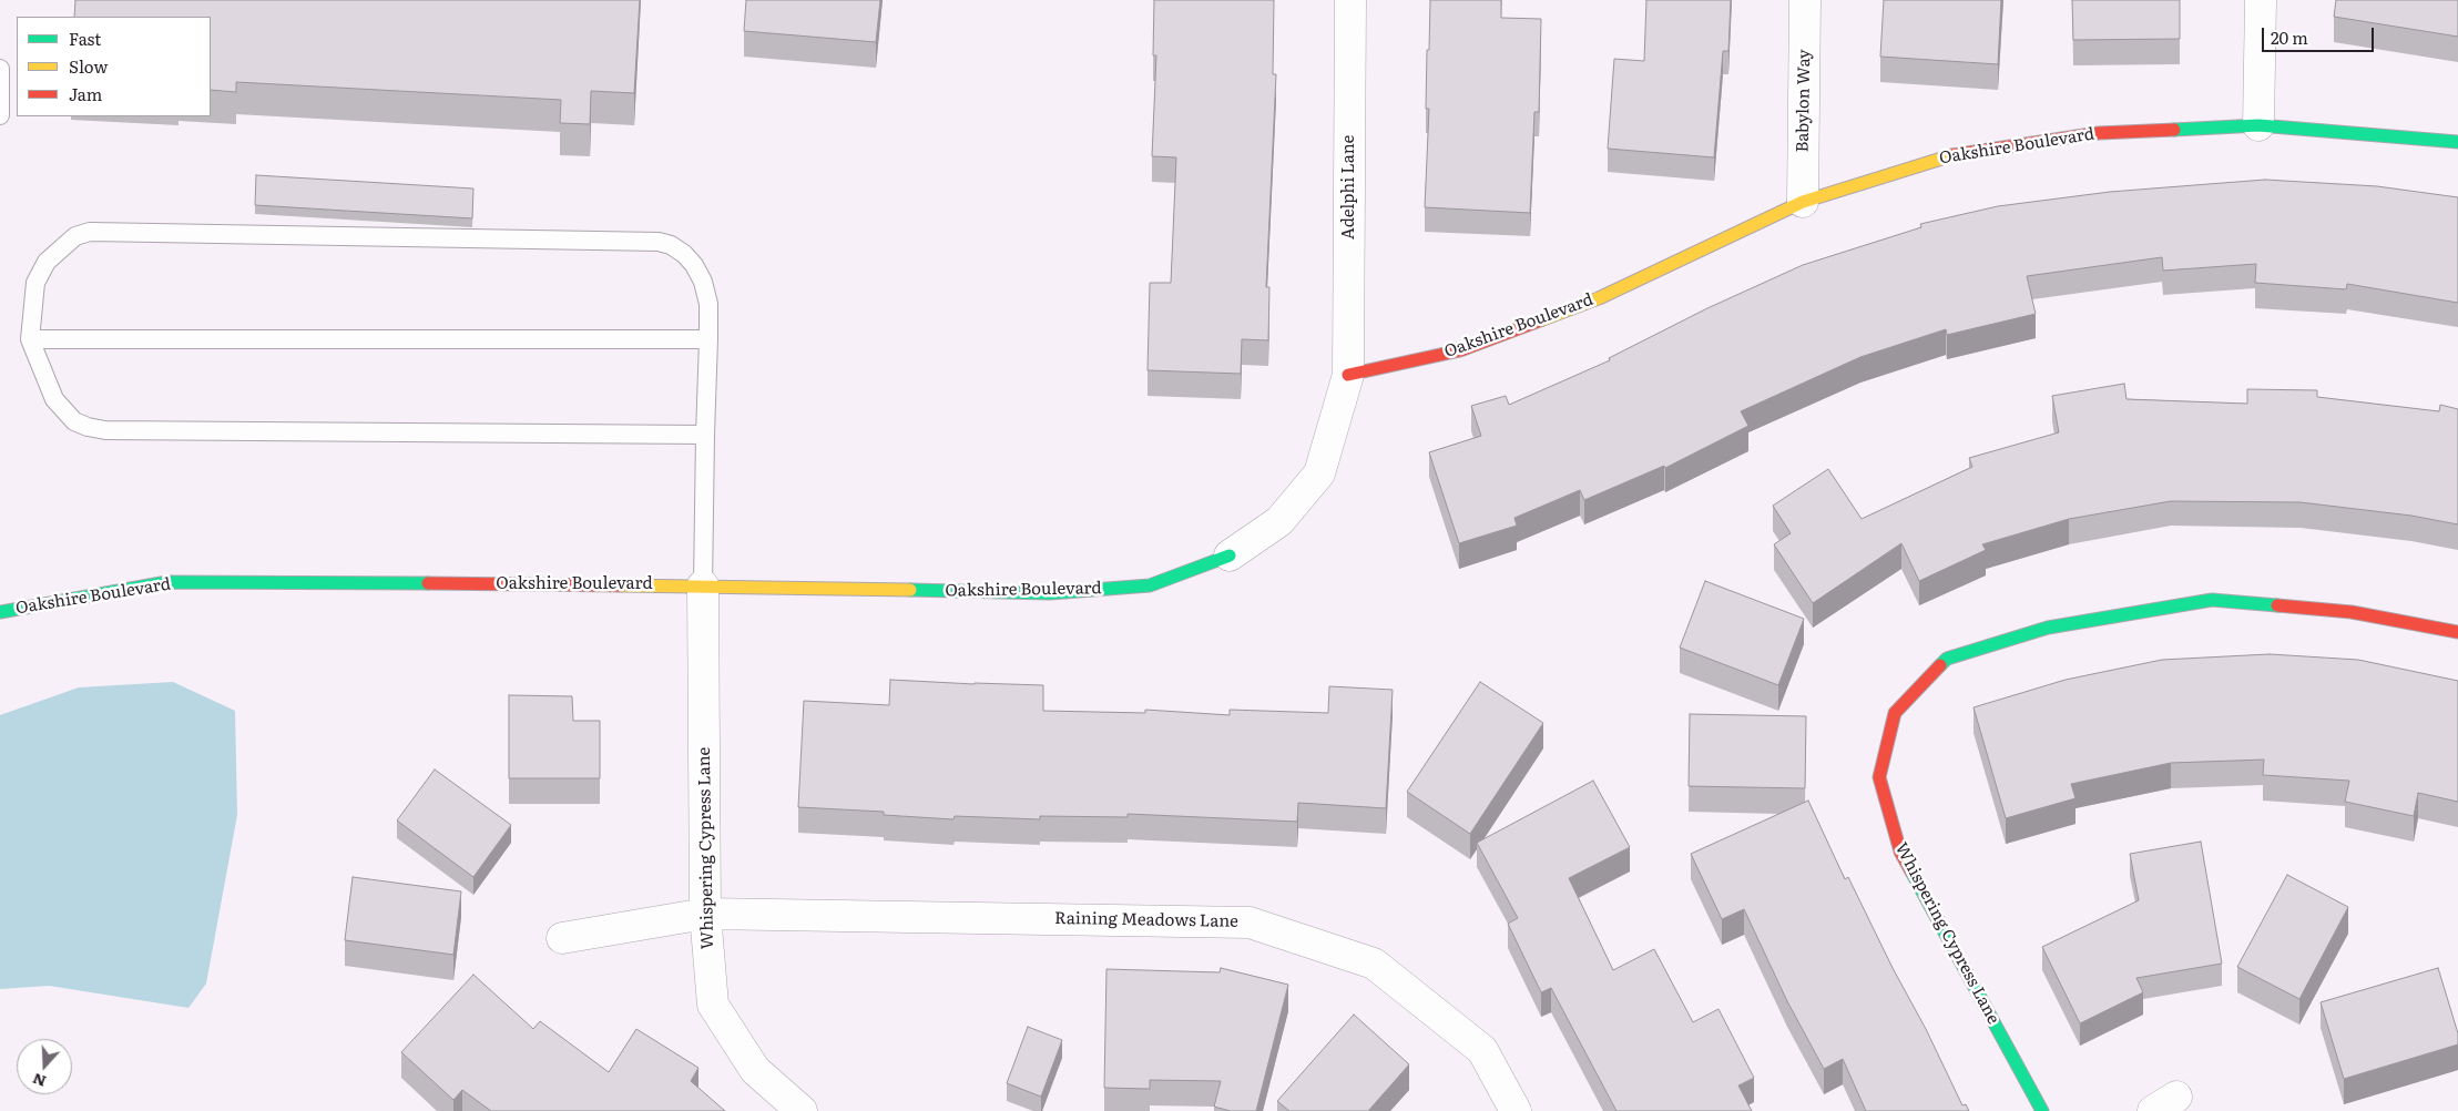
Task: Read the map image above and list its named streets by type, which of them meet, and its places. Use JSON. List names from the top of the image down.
{
  "streets": {
    "street": [
      "Babylon Way",
      "Oakshire Boulevard",
      "Adelphi Lane",
      "Whispering Cypress Lane",
      "Raining Meadows Lane"
    ]
  },
  "crossings": [
    ["Babylon Way", "Oakshire Boulevard"],
    ["Oakshire Boulevard", "Adelphi Lane"],
    ["Oakshire Boulevard", "Whispering Cypress Lane"],
    ["Whispering Cypress Lane", "Raining Meadows Lane"]
  ],
  "legend": ["Fast", "Slow", "Jam"],
  "scale_bar": "20 m",
  "north": "bottom"
}
